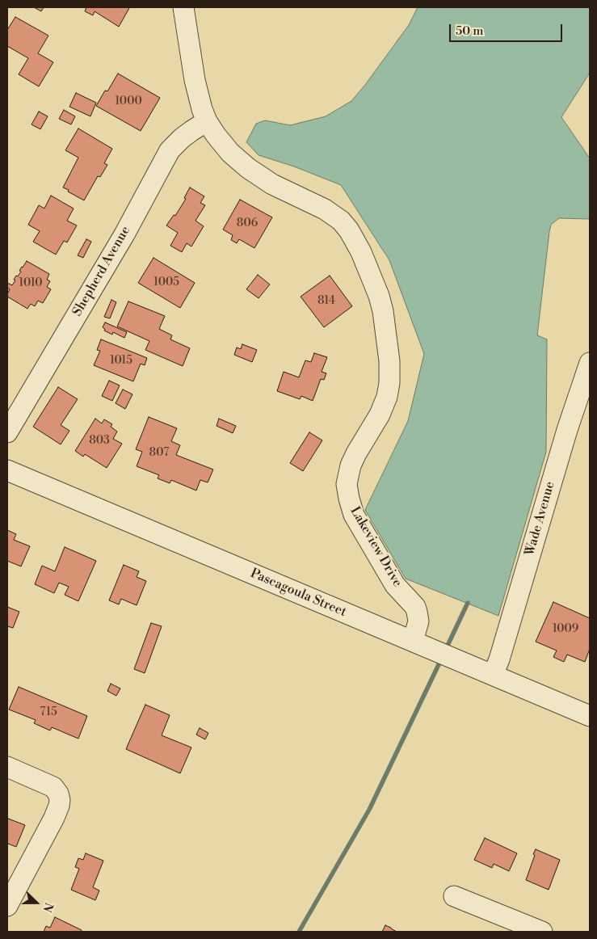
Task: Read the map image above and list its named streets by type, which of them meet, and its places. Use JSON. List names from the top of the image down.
{
  "streets": {
    "street": [
      "Shepherd Avenue",
      "Wade Avenue",
      "Lakeview Drive",
      "Pascagoula Street"
    ]
  },
  "crossings": [
    ["Shepherd Avenue", "Lakeview Drive"],
    ["Wade Avenue", "Pascagoula Street"],
    ["Lakeview Drive", "Pascagoula Street"]
  ],
  "house_numbers": [
    "1000",
    "806",
    "1005",
    "1010",
    "814",
    "1015",
    "803",
    "807",
    "1009",
    "715"
  ],
  "scale_bar": "50 m",
  "north": "right"
}
